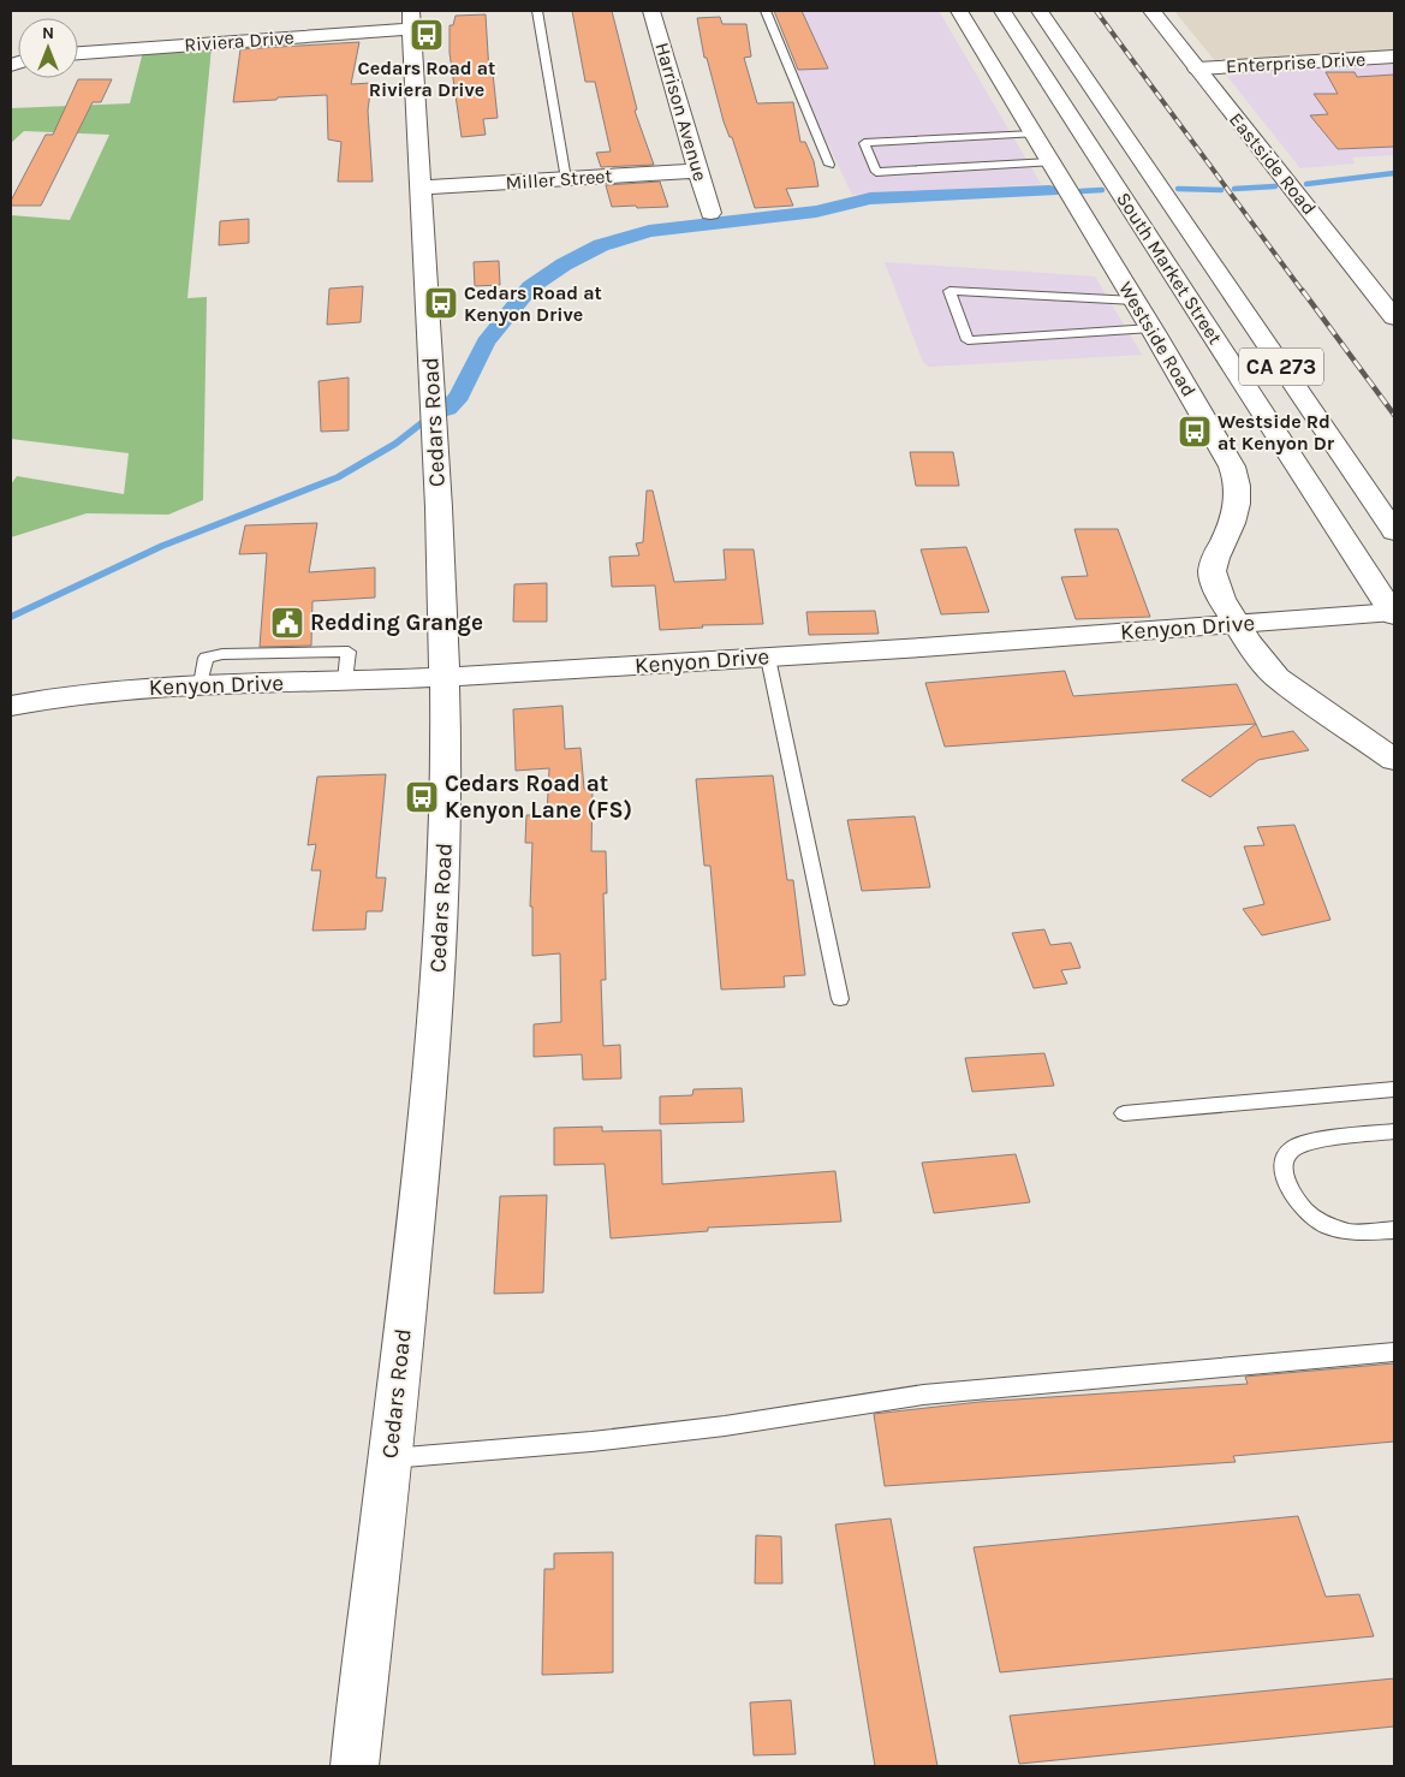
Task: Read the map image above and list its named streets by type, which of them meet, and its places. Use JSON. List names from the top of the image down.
{
  "streets": {
    "street": [
      "Riviera Drive",
      "Enterprise Drive",
      "Harrison Avenue",
      "Eastside Road",
      "Miller Street",
      "South Market Street",
      "Westside Road",
      "CA 273",
      "Cedars Road",
      "Kenyon Drive"
    ]
  },
  "crossings": [
    ["Riviera Drive", "Cedars Road"],
    ["Enterprise Drive", "Eastside Road"],
    ["Harrison Avenue", "Miller Street"],
    ["Miller Street", "Cedars Road"],
    ["South Market Street", "Kenyon Drive"],
    ["Westside Road", "Kenyon Drive"],
    ["Cedars Road", "Kenyon Drive"]
  ],
  "places": {
    "bus stop": [
      "Cedars Road at Riviera Drive",
      "Cedars Road at Kenyon Drive",
      "Westside Rd at Kenyon Dr",
      "Cedars Road at Kenyon Lane (FS)"
    ],
    "public building": ["Redding Grange"]
  },
  "north": "top"
}
